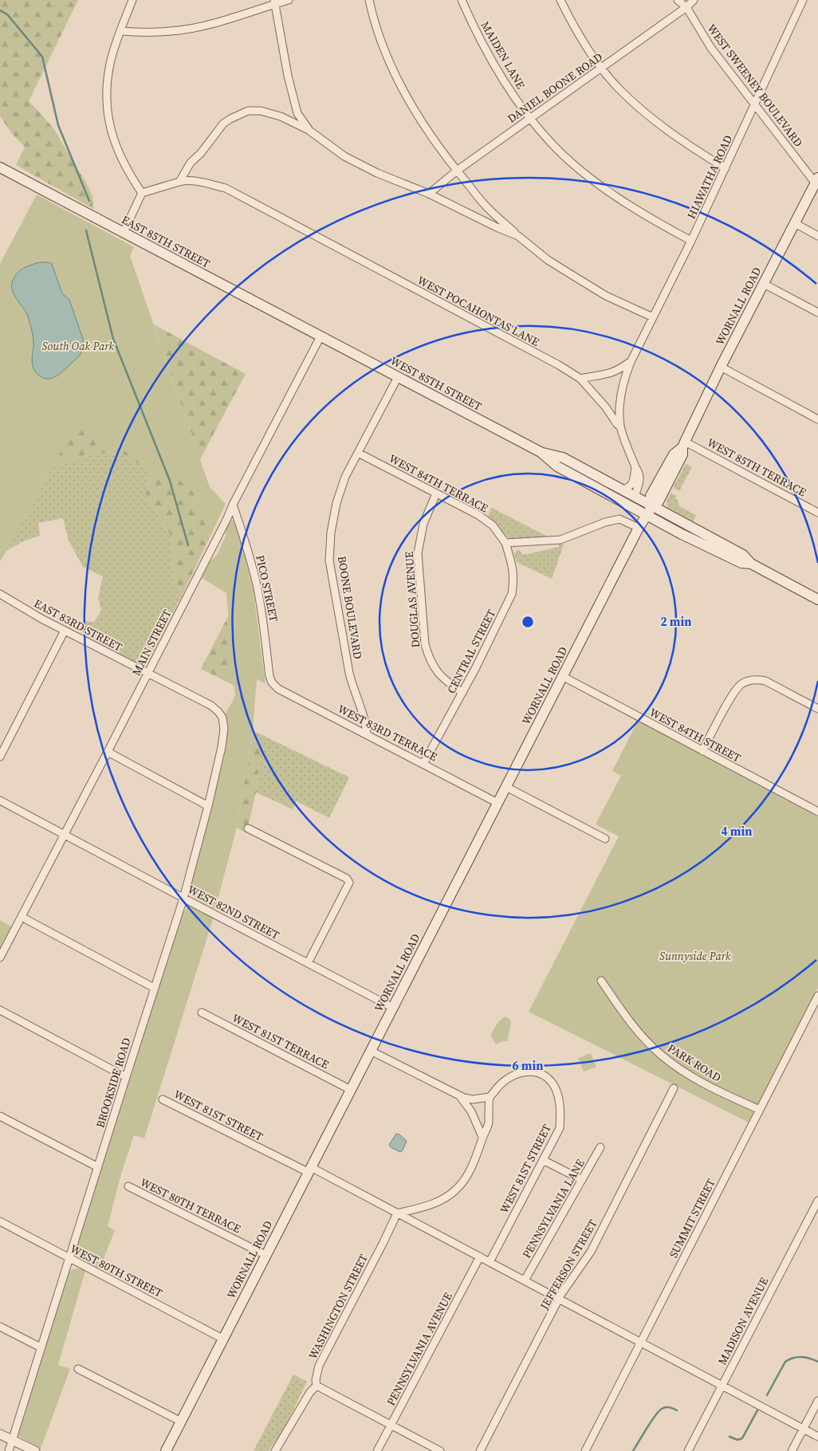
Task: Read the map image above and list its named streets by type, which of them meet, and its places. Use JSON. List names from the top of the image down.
{
  "streets": {
    "main road": ["EAST 85TH STREET", "WORNALL ROAD", "WEST 85TH STREET"],
    "street": [
      "MAIDEN LANE",
      "WEST SWEENEY BOULEVARD",
      "DANIEL BOONE ROAD",
      "HIAWATHA ROAD",
      "WEST POCAHONTAS LANE",
      "WEST 85TH TERRACE",
      "WEST 84TH TERRACE",
      "PICO STREET",
      "DOUGLAS AVENUE",
      "BOONE BOULEVARD",
      "EAST 83RD STREET",
      "MAIN STREET",
      "CENTRAL STREET",
      "WEST 83RD TERRACE",
      "WEST 84TH STREET",
      "WEST 82ND STREET",
      "WEST 81ST TERRACE",
      "PARK ROAD",
      "BROOKSIDE ROAD",
      "WEST 81ST STREET",
      "WEST 80TH TERRACE",
      "PENNSYLVANIA LANE",
      "SUMMIT STREET",
      "JEFFERSON STREET",
      "WEST 80TH STREET",
      "WASHINGTON STREET",
      "MADISON AVENUE",
      "PENNSYLVANIA AVENUE"
    ]
  },
  "crossings": [
    ["MAIDEN LANE", "DANIEL BOONE ROAD"],
    ["MAIDEN LANE", "HIAWATHA ROAD"],
    ["WEST SWEENEY BOULEVARD", "DANIEL BOONE ROAD"],
    ["WEST SWEENEY BOULEVARD", "HIAWATHA ROAD"],
    ["WEST SWEENEY BOULEVARD", "WORNALL ROAD"],
    ["HIAWATHA ROAD", "WEST POCAHONTAS LANE"],
    ["HIAWATHA ROAD", "WEST 85TH STREET"],
    ["EAST 85TH STREET", "WEST 85TH STREET"],
    ["EAST 85TH STREET", "MAIN STREET"],
    ["WORNALL ROAD", "WEST 85TH STREET"],
    ["WORNALL ROAD", "WEST 85TH TERRACE"],
    ["WORNALL ROAD", "WEST 83RD TERRACE"],
    ["WORNALL ROAD", "WEST 84TH STREET"],
    ["WORNALL ROAD", "WEST 82ND STREET"],
    ["WORNALL ROAD", "WEST 81ST TERRACE"],
    ["WORNALL ROAD", "WEST 81ST STREET"],
    ["WORNALL ROAD", "WEST 80TH TERRACE"],
    ["WORNALL ROAD", "WEST 80TH STREET"],
    ["WEST 85TH STREET", "BOONE BOULEVARD"],
    ["WEST 85TH STREET", "MAIN STREET"],
    ["WEST 84TH TERRACE", "DOUGLAS AVENUE"],
    ["WEST 84TH TERRACE", "BOONE BOULEVARD"],
    ["WEST 84TH TERRACE", "CENTRAL STREET"],
    ["PICO STREET", "MAIN STREET"],
    ["PICO STREET", "WEST 83RD TERRACE"],
    ["DOUGLAS AVENUE", "CENTRAL STREET"],
    ["BOONE BOULEVARD", "WEST 83RD TERRACE"],
    ["EAST 83RD STREET", "MAIN STREET"],
    ["EAST 83RD STREET", "BROOKSIDE ROAD"],
    ["MAIN STREET", "WEST 82ND STREET"],
    ["CENTRAL STREET", "WEST 83RD TERRACE"],
    ["WEST 82ND STREET", "BROOKSIDE ROAD"],
    ["PARK ROAD", "SUMMIT STREET"],
    ["BROOKSIDE ROAD", "WEST 80TH STREET"],
    ["WEST 81ST STREET", "PENNSYLVANIA LANE"],
    ["WEST 81ST STREET", "SUMMIT STREET"],
    ["WEST 81ST STREET", "JEFFERSON STREET"],
    ["WEST 81ST STREET", "WASHINGTON STREET"],
    ["WEST 81ST STREET", "MADISON AVENUE"],
    ["WEST 81ST STREET", "PENNSYLVANIA AVENUE"]
  ],
  "parks": ["South Oak Park", "Sunnyside Park"],
  "rings": ["2 min", "4 min", "6 min"]
}
